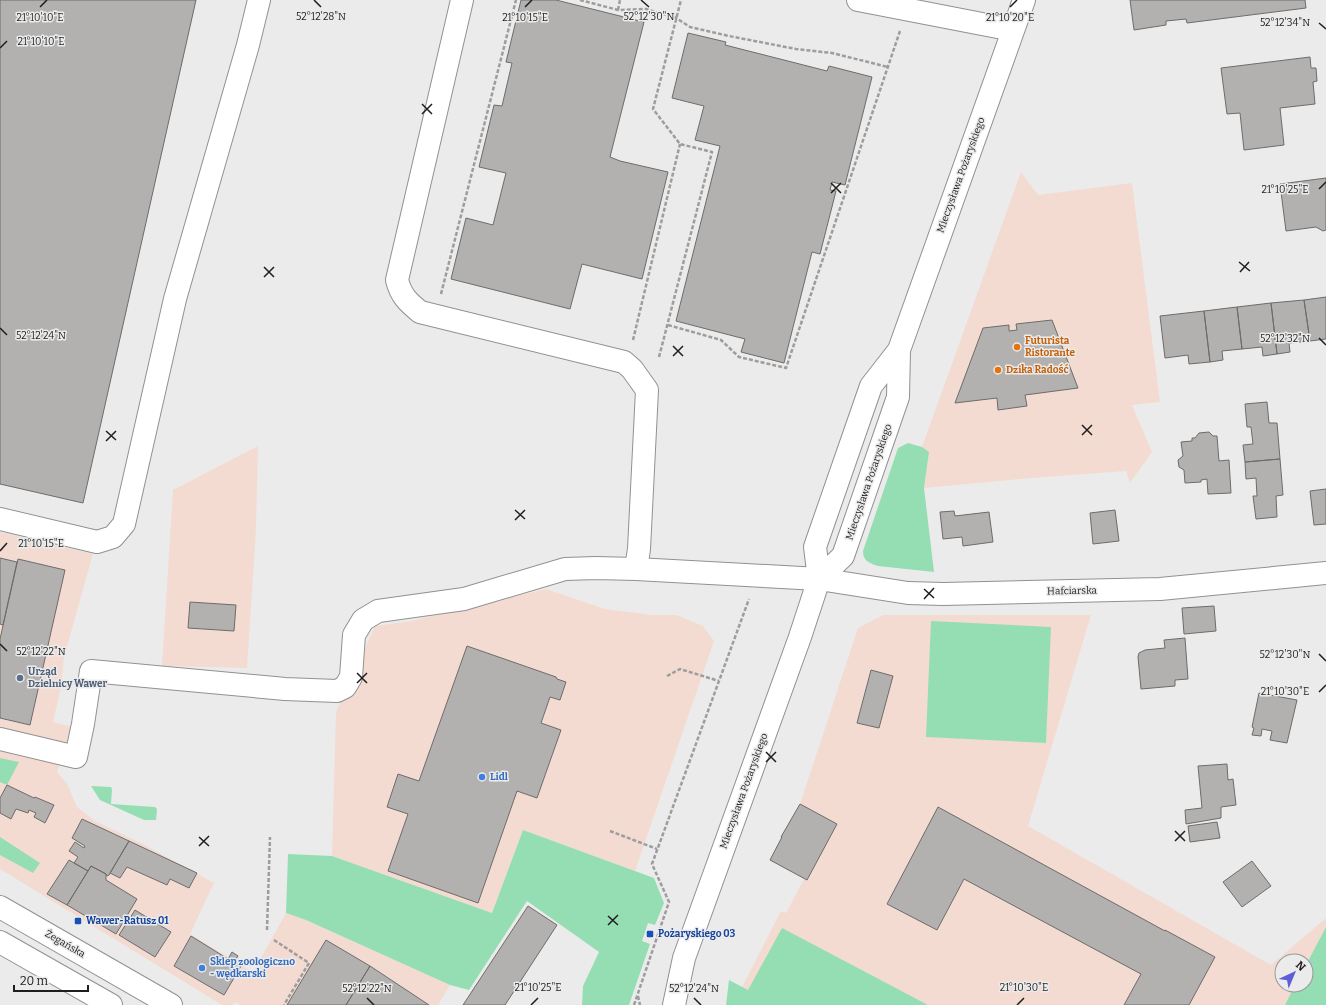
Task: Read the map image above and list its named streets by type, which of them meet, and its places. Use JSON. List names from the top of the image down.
{
  "streets": {
    "street": ["Mieczysława Pożaryskiego", "Hafciarska", "Żegańska"]
  },
  "crossings": [
    ["Mieczysława Pożaryskiego", "Hafciarska"]
  ],
  "places": {
    "other": [
      "Futurista Ristorante",
      "Dzika Radość",
      "Urząd Dzielnicy Wawer",
      "Lidl",
      "Sklep zoologiczno - wędkarski"
    ],
    "transit": ["Wawer-Ratusz 01", "Pożaryskiego 03"]
  },
  "scale_bar": "20 m",
  "north": "top right",
  "coordinates": [
    "52°12'28\"N",
    "52°12'30\"N",
    "21°10'10\"E",
    "21°10'15\"E",
    "21°10'20\"E",
    "52°12'34\"N",
    "21°10'25\"E",
    "52°12'24\"N",
    "52°12'32\"N",
    "52°12'22\"N",
    "21°10'30\"E"
  ]
}
